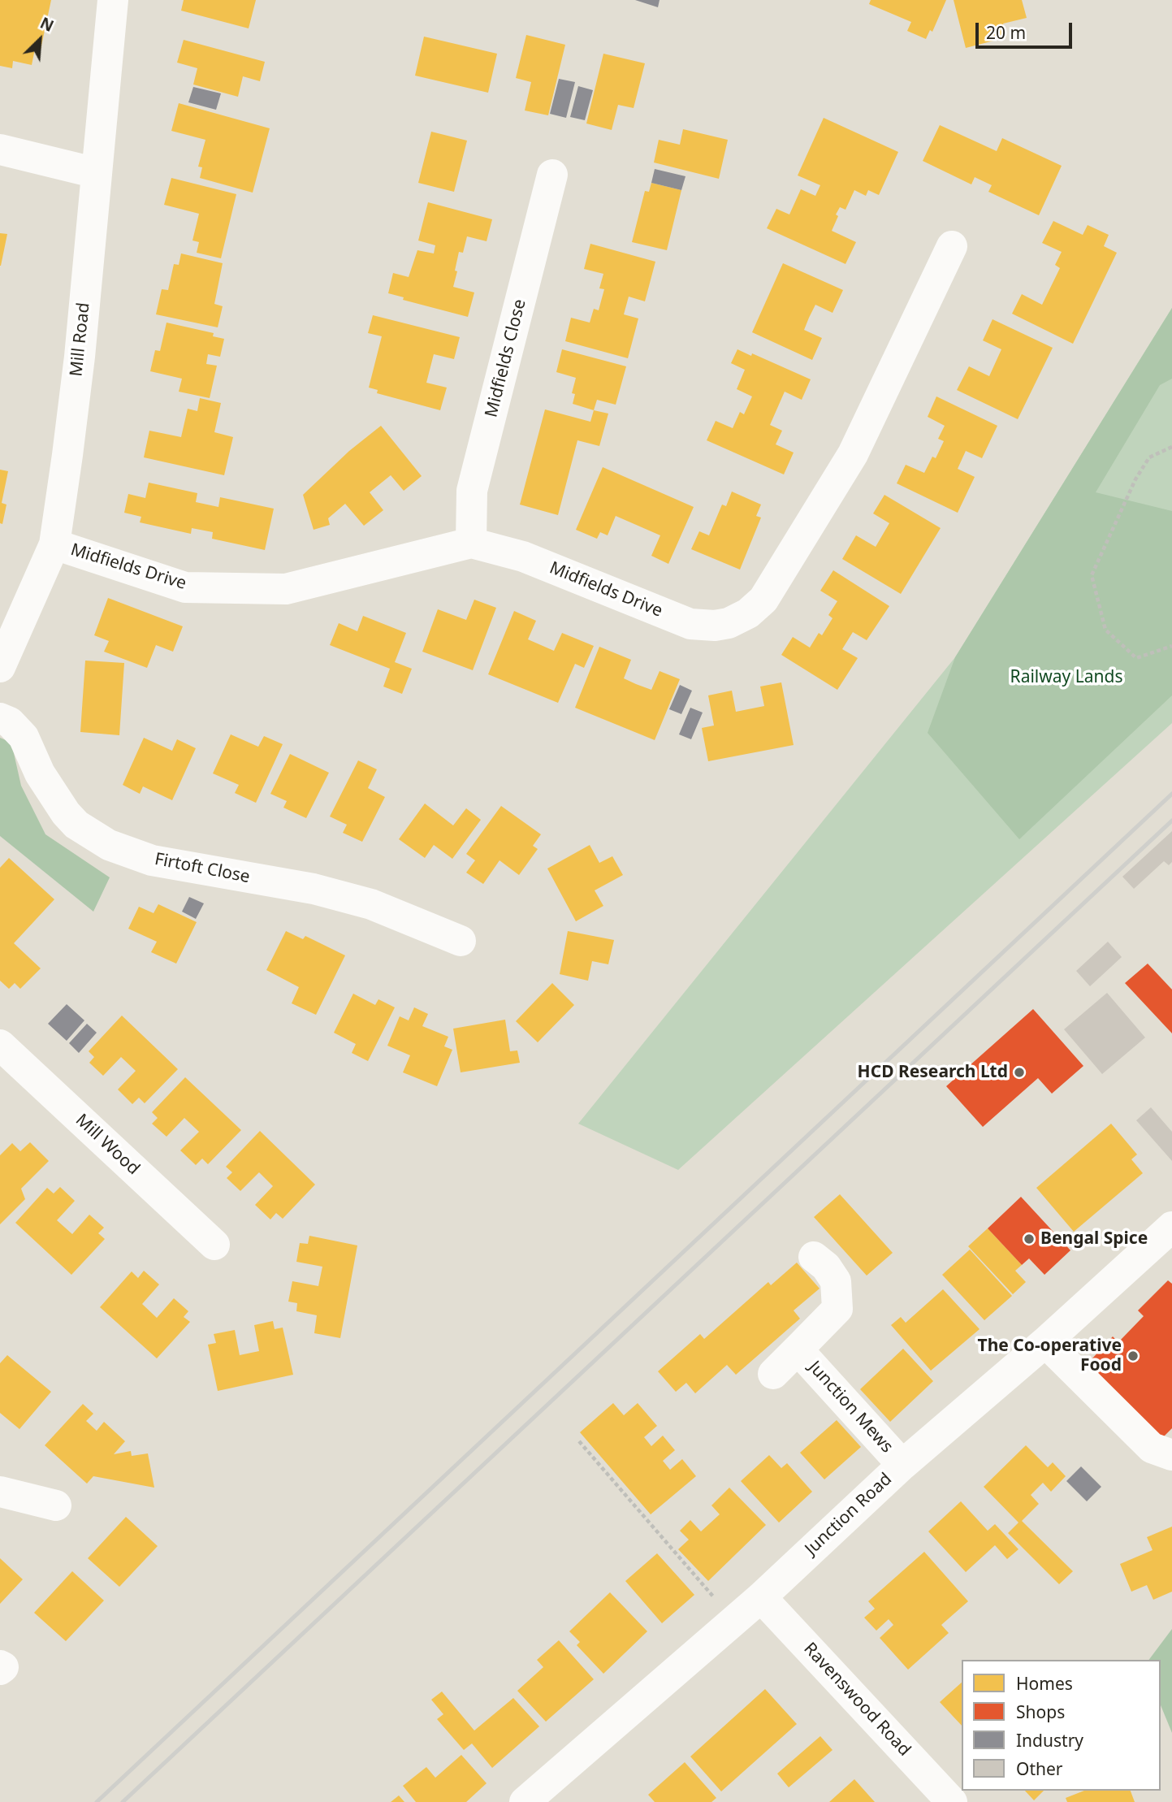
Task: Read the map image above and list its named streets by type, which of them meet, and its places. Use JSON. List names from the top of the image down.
{
  "streets": {
    "street": [
      "Mill Road",
      "Midfields Close",
      "Midfields Drive",
      "Firtoft Close",
      "Mill Wood",
      "Junction Mews",
      "Junction Road",
      "Ravenswood Road"
    ]
  },
  "crossings": [
    ["Mill Road", "Midfields Drive"],
    ["Midfields Close", "Midfields Drive"],
    ["Junction Mews", "Junction Road"],
    ["Junction Road", "Ravenswood Road"]
  ],
  "parks": ["Railway Lands"],
  "places": ["HCD Research Ltd", "Bengal Spice", "The Co-operative Food"],
  "legend": [
    "Homes",
    "Shops",
    "Industry",
    "Other"
  ],
  "scale_bar": "20 m",
  "north": "top right"
}
